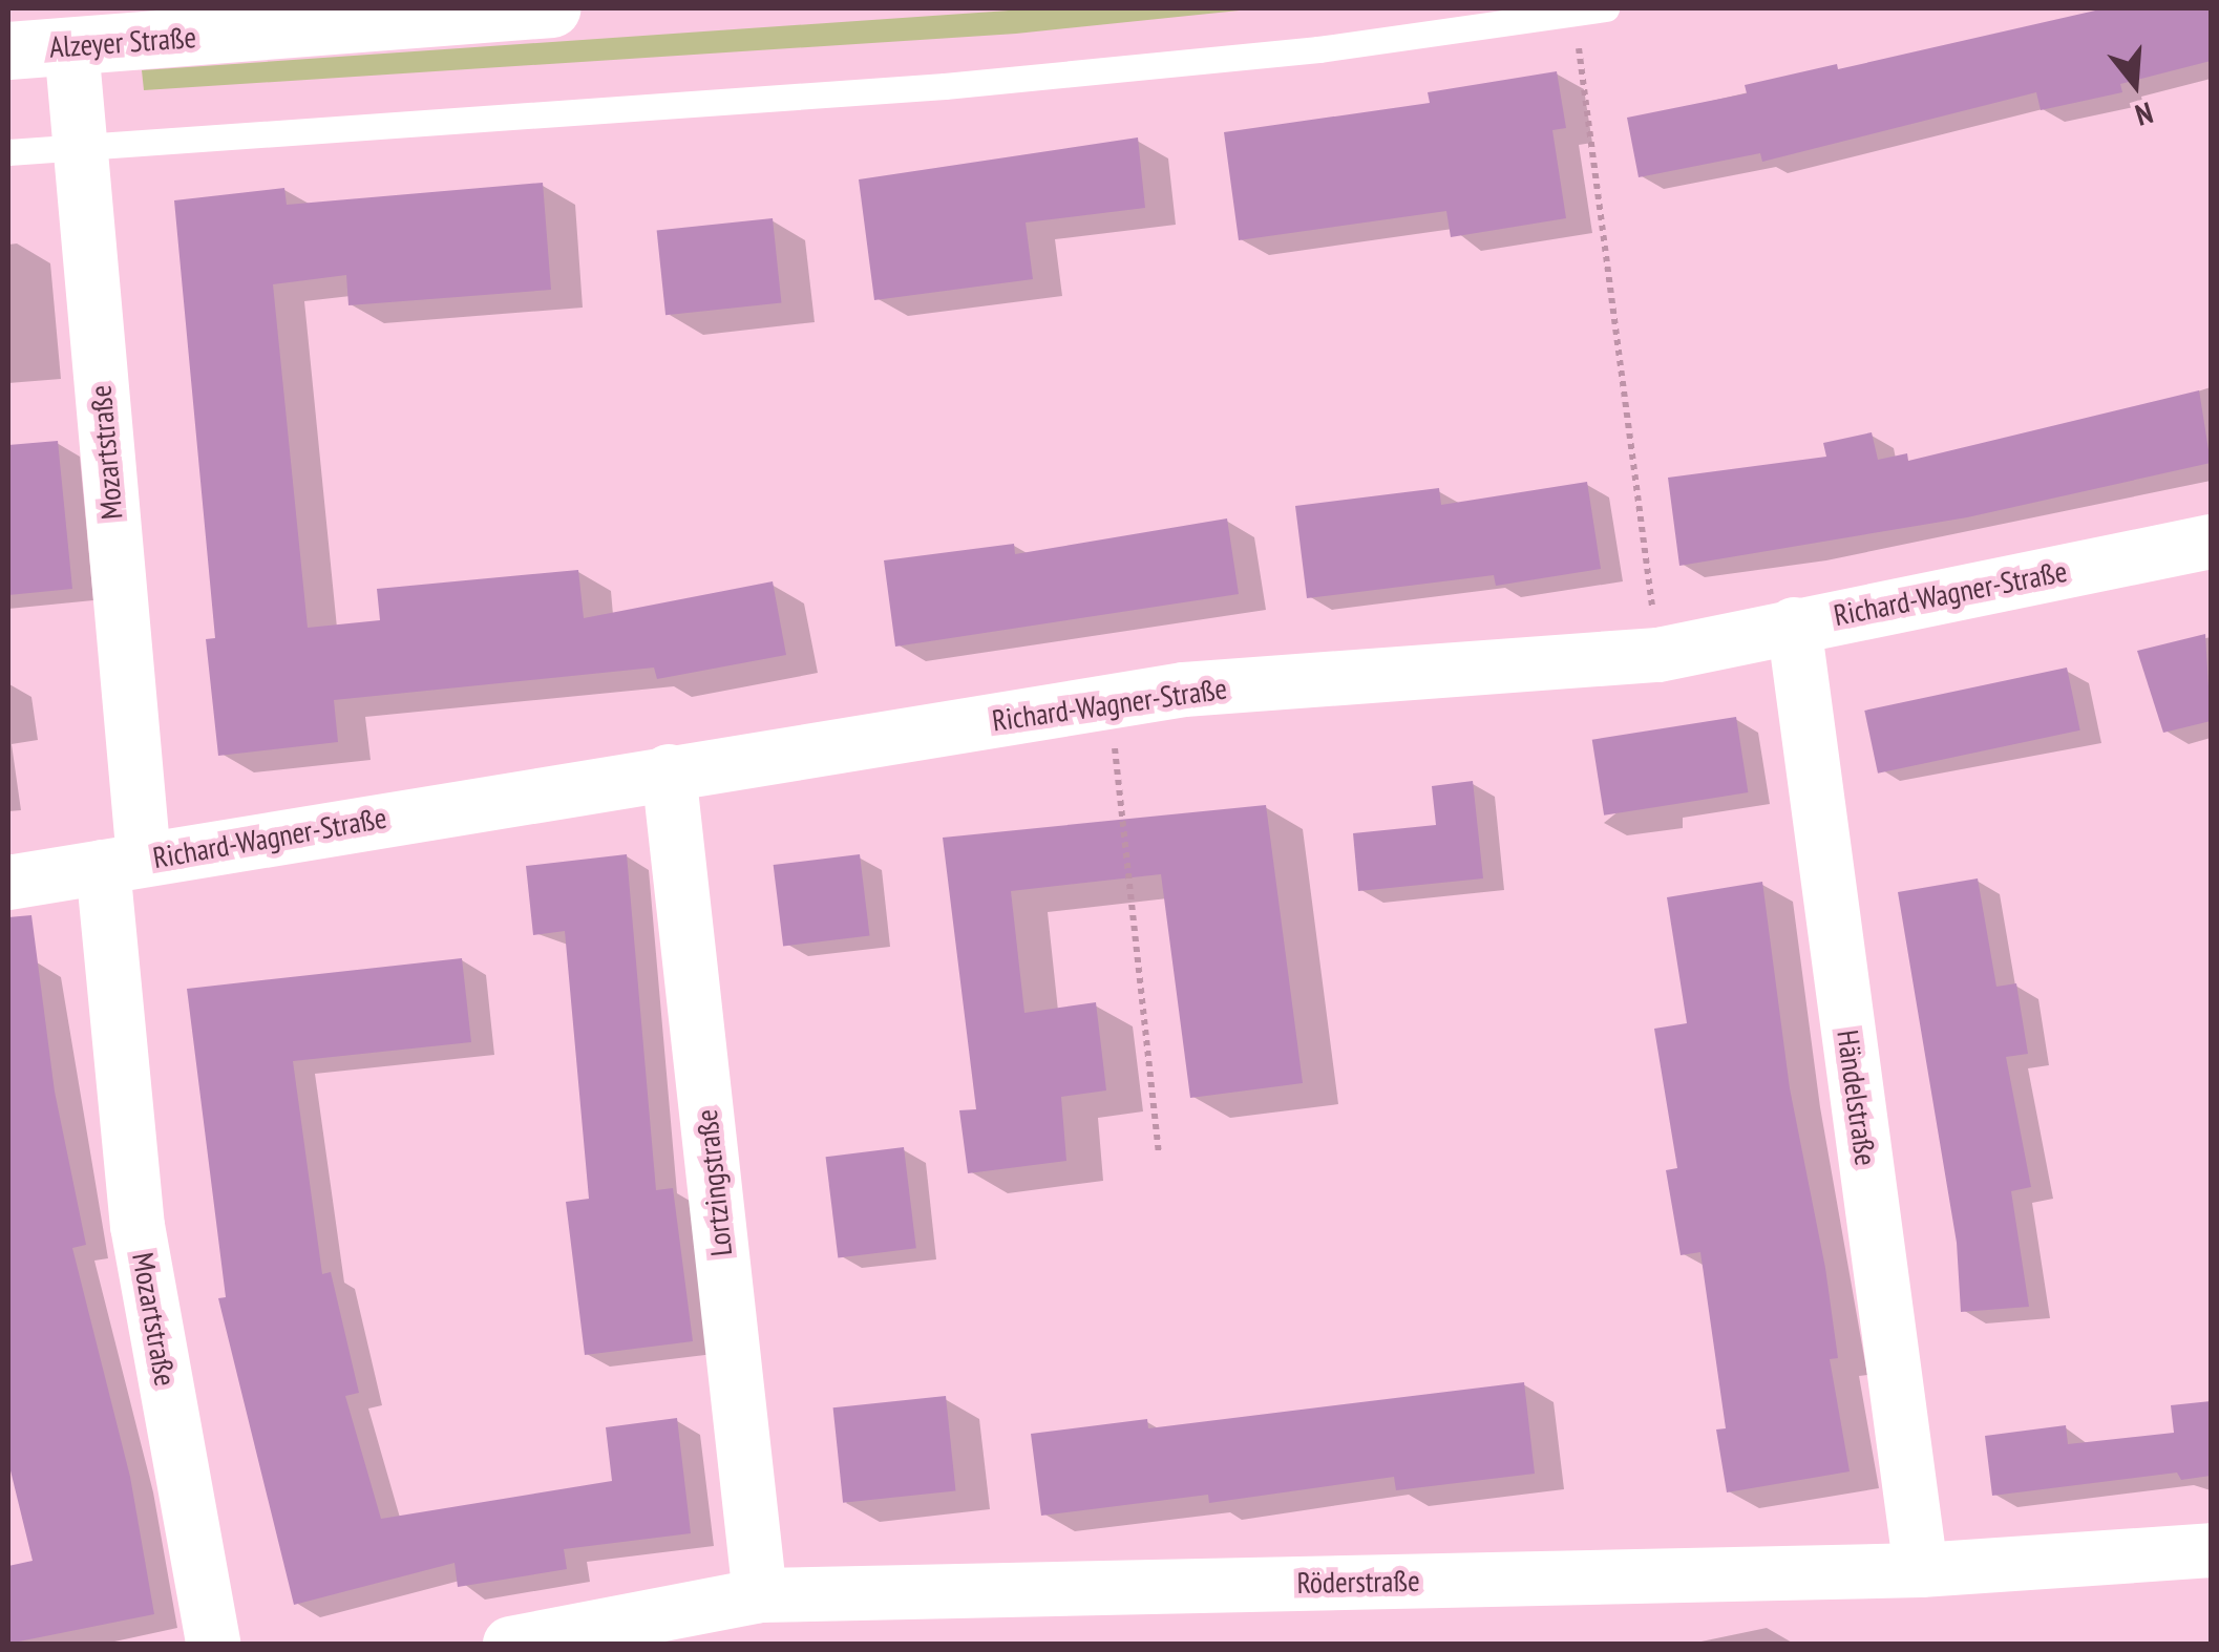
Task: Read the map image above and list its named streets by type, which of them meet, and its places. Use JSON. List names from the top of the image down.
{
  "streets": {
    "street": [
      "Alzeyer Straße",
      "Mozartstraße",
      "Richard-Wagner-Straße",
      "Händelstraße",
      "Lortzingstraße",
      "Röderstraße"
    ]
  },
  "crossings": [
    ["Alzeyer Straße", "Mozartstraße"],
    ["Mozartstraße", "Richard-Wagner-Straße"],
    ["Richard-Wagner-Straße", "Händelstraße"],
    ["Richard-Wagner-Straße", "Lortzingstraße"],
    ["Händelstraße", "Röderstraße"],
    ["Lortzingstraße", "Röderstraße"]
  ],
  "north": "bottom"
}
